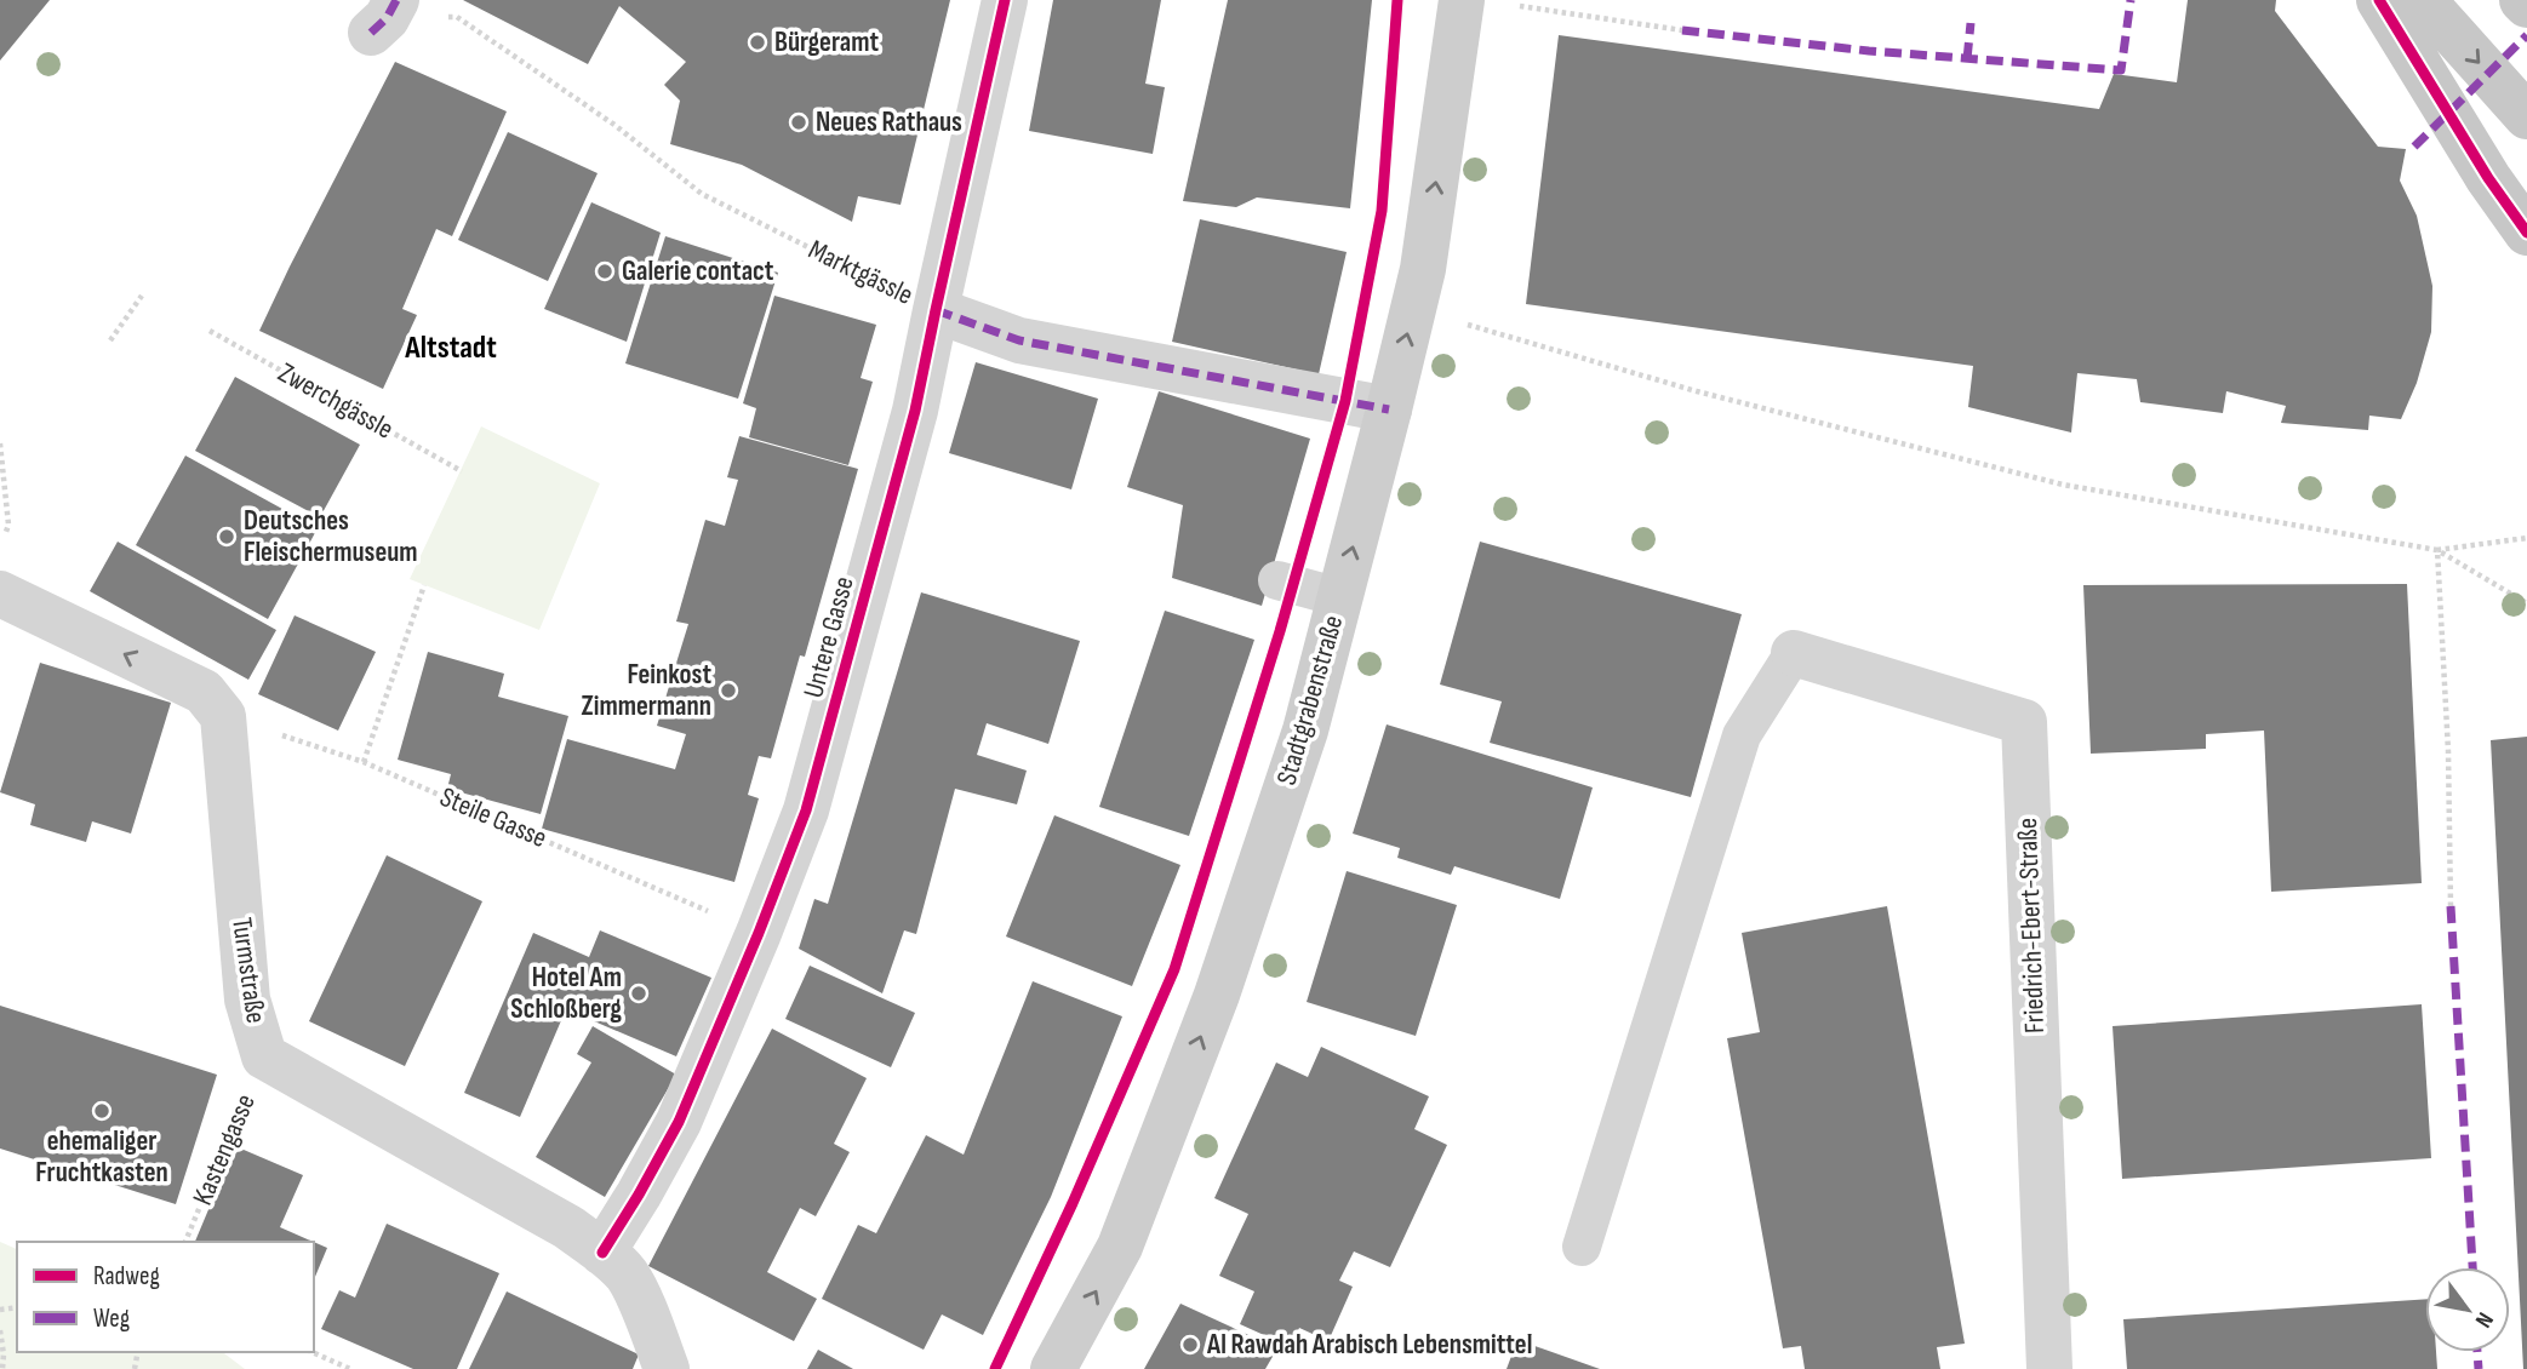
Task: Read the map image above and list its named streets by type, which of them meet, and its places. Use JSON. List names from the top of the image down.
{
  "streets": {
    "main road": ["Stadtgrabenstraße"],
    "street": [
      "Marktgässle",
      "Untere Gasse",
      "Friedrich-Ebert-Straße",
      "Turmstraße"
    ],
    "path": ["Zwerchgässle", "Steile Gasse", "Kastengasse"]
  },
  "crossings": [
    ["Marktgässle", "Untere Gasse"],
    ["Marktgässle", "Stadtgrabenstraße"],
    ["Untere Gasse", "Steile Gasse"],
    ["Untere Gasse", "Turmstraße"],
    ["Steile Gasse", "Turmstraße"],
    ["Turmstraße", "Kastengasse"]
  ],
  "one_way": ["Stadtgrabenstraße"],
  "districts": ["Altstadt"],
  "places": [
    "Bürgeramt",
    "Neues Rathaus",
    "Galerie contact",
    "Deutsches Fleischermuseum",
    "Feinkost Zimmermann",
    "Hotel Am Schloßberg",
    "ehemaliger Fruchtkasten",
    "Al Rawdah Arabisch Lebensmittel"
  ],
  "legend": ["Radweg", "Weg"],
  "north": "bottom right"
}
